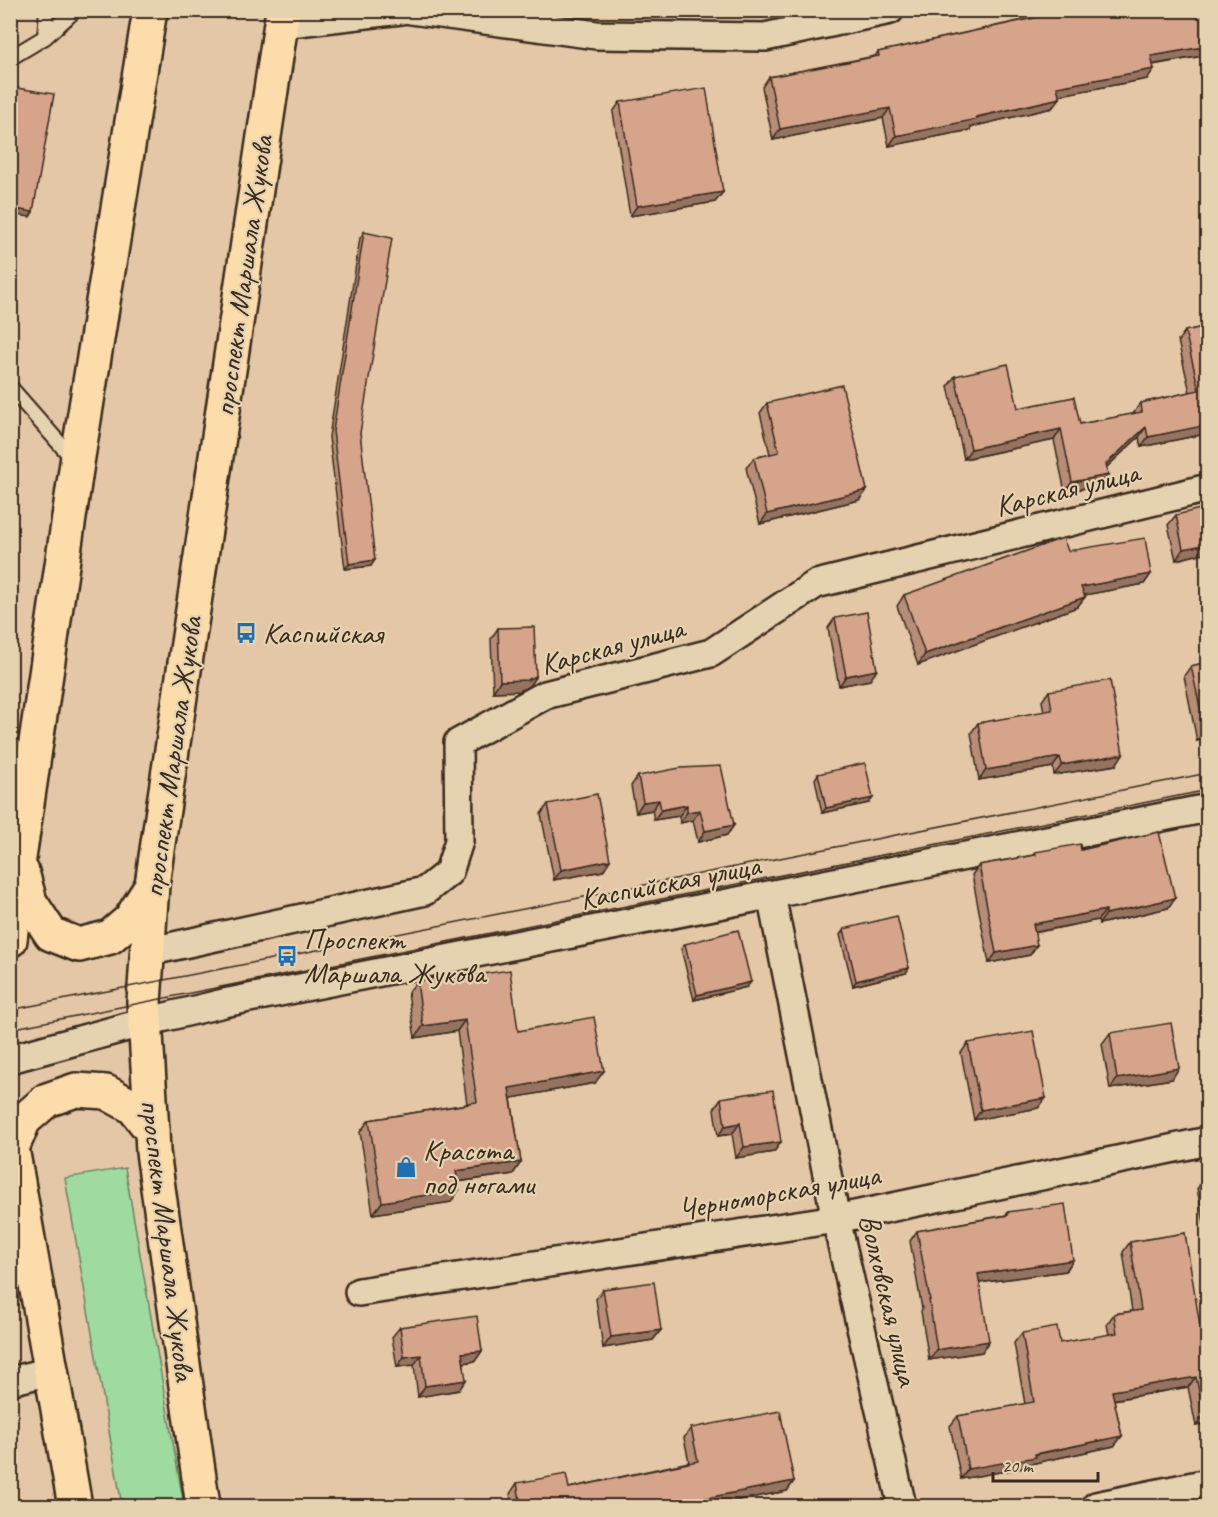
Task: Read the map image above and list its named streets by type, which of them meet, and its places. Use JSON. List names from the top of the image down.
{
  "streets": {
    "highway": ["проспект Маршала Жукова"],
    "street": [
      "Карская улица",
      "Каспийская улица",
      "Черноморская улица",
      "Волховская улица"
    ]
  },
  "crossings": [
    ["проспект Маршала Жукова", "Карская улица"],
    ["проспект Маршала Жукова", "Каспийская улица"],
    ["Каспийская улица", "Волховская улица"],
    ["Черноморская улица", "Волховская улица"]
  ],
  "places": {
    "bus stop": ["Каспийская", "Проспект Маршала Жукова"],
    "shop": ["Красота под ногами"]
  },
  "scale_bar": "20 m"
}
